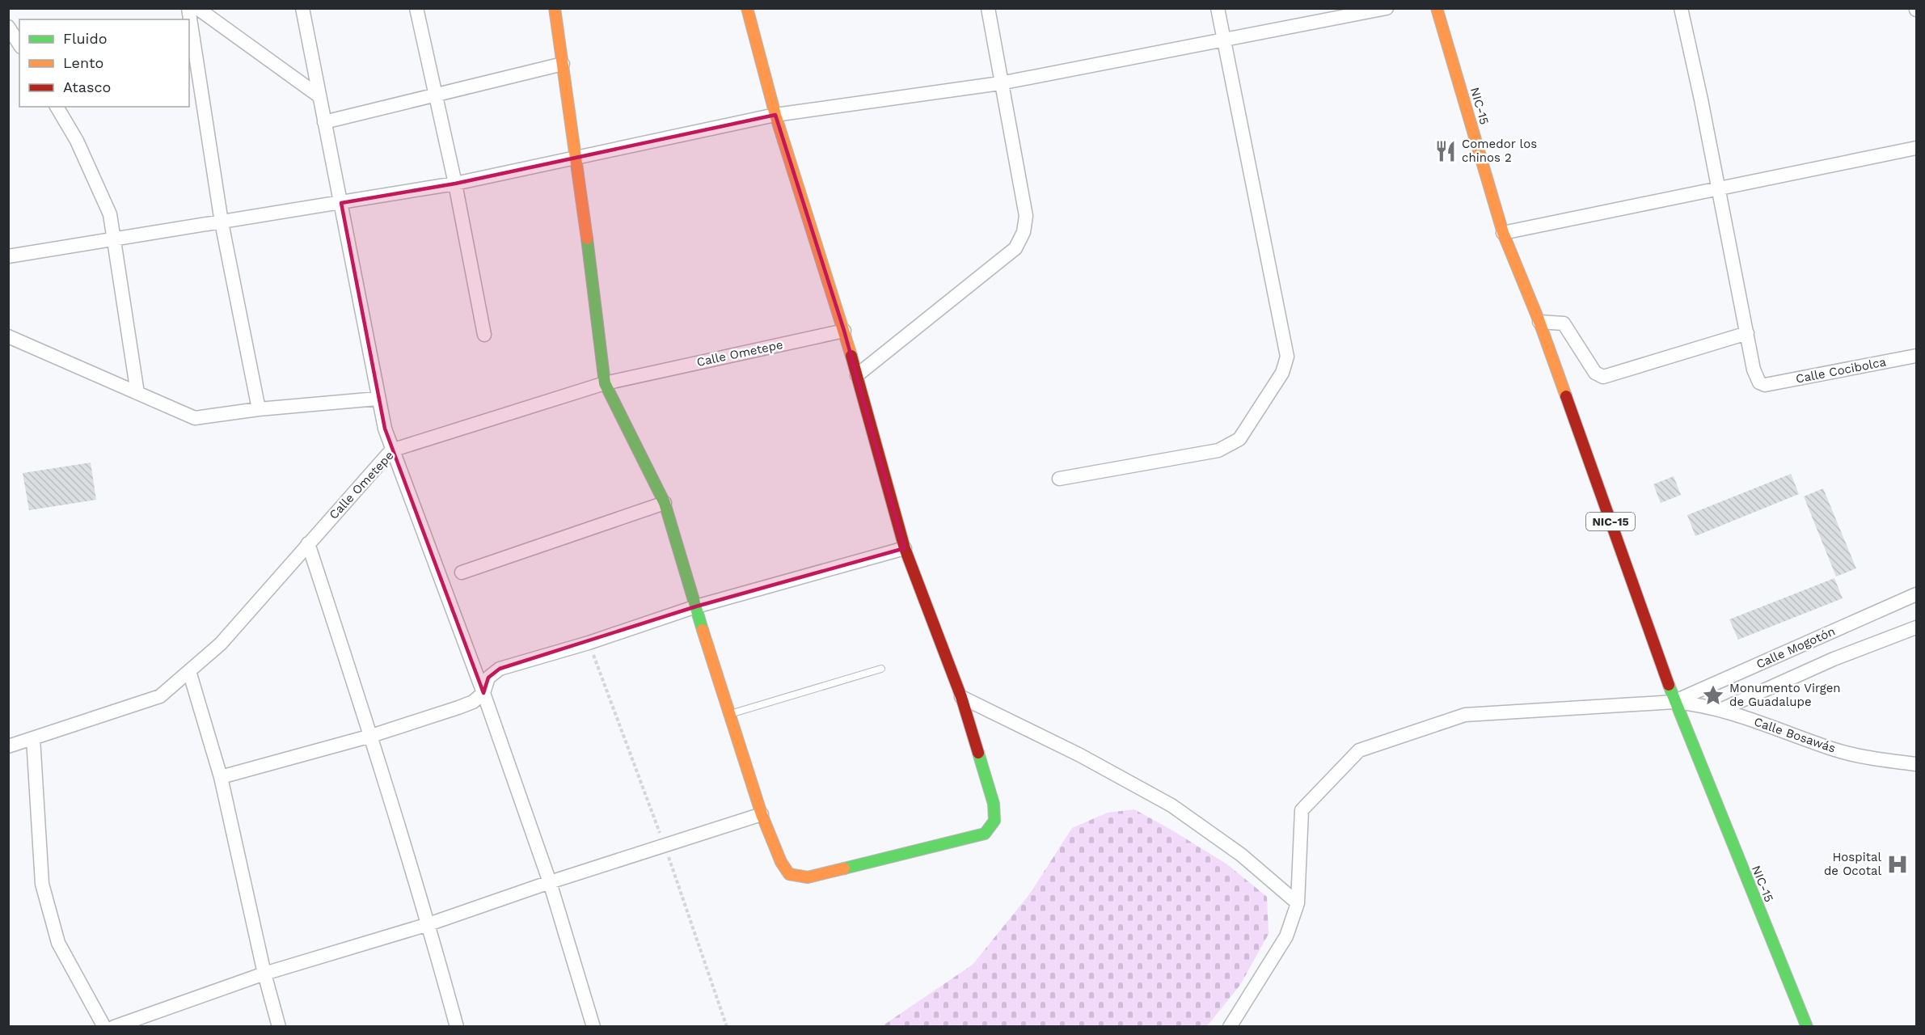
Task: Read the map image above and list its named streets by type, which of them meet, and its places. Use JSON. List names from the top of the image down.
{
  "streets": {
    "main road": ["NIC-15"],
    "street": [
      "Calle Ometepe",
      "Calle Cocibolca",
      "Calle Mogotón",
      "Calle Bosawás"
    ]
  },
  "crossings": [
    ["NIC-15", "Calle Mogotón"],
    ["NIC-15", "Calle Bosawás"],
    ["Calle Mogotón", "Calle Bosawás"]
  ],
  "places": {
    "restaurant": ["Comedor los chinos 2"],
    "place": ["Monumento Virgen de Guadalupe"],
    "hospital": ["Hospital de Ocotal"]
  },
  "legend": ["Fluido", "Lento", "Atasco"]
}
